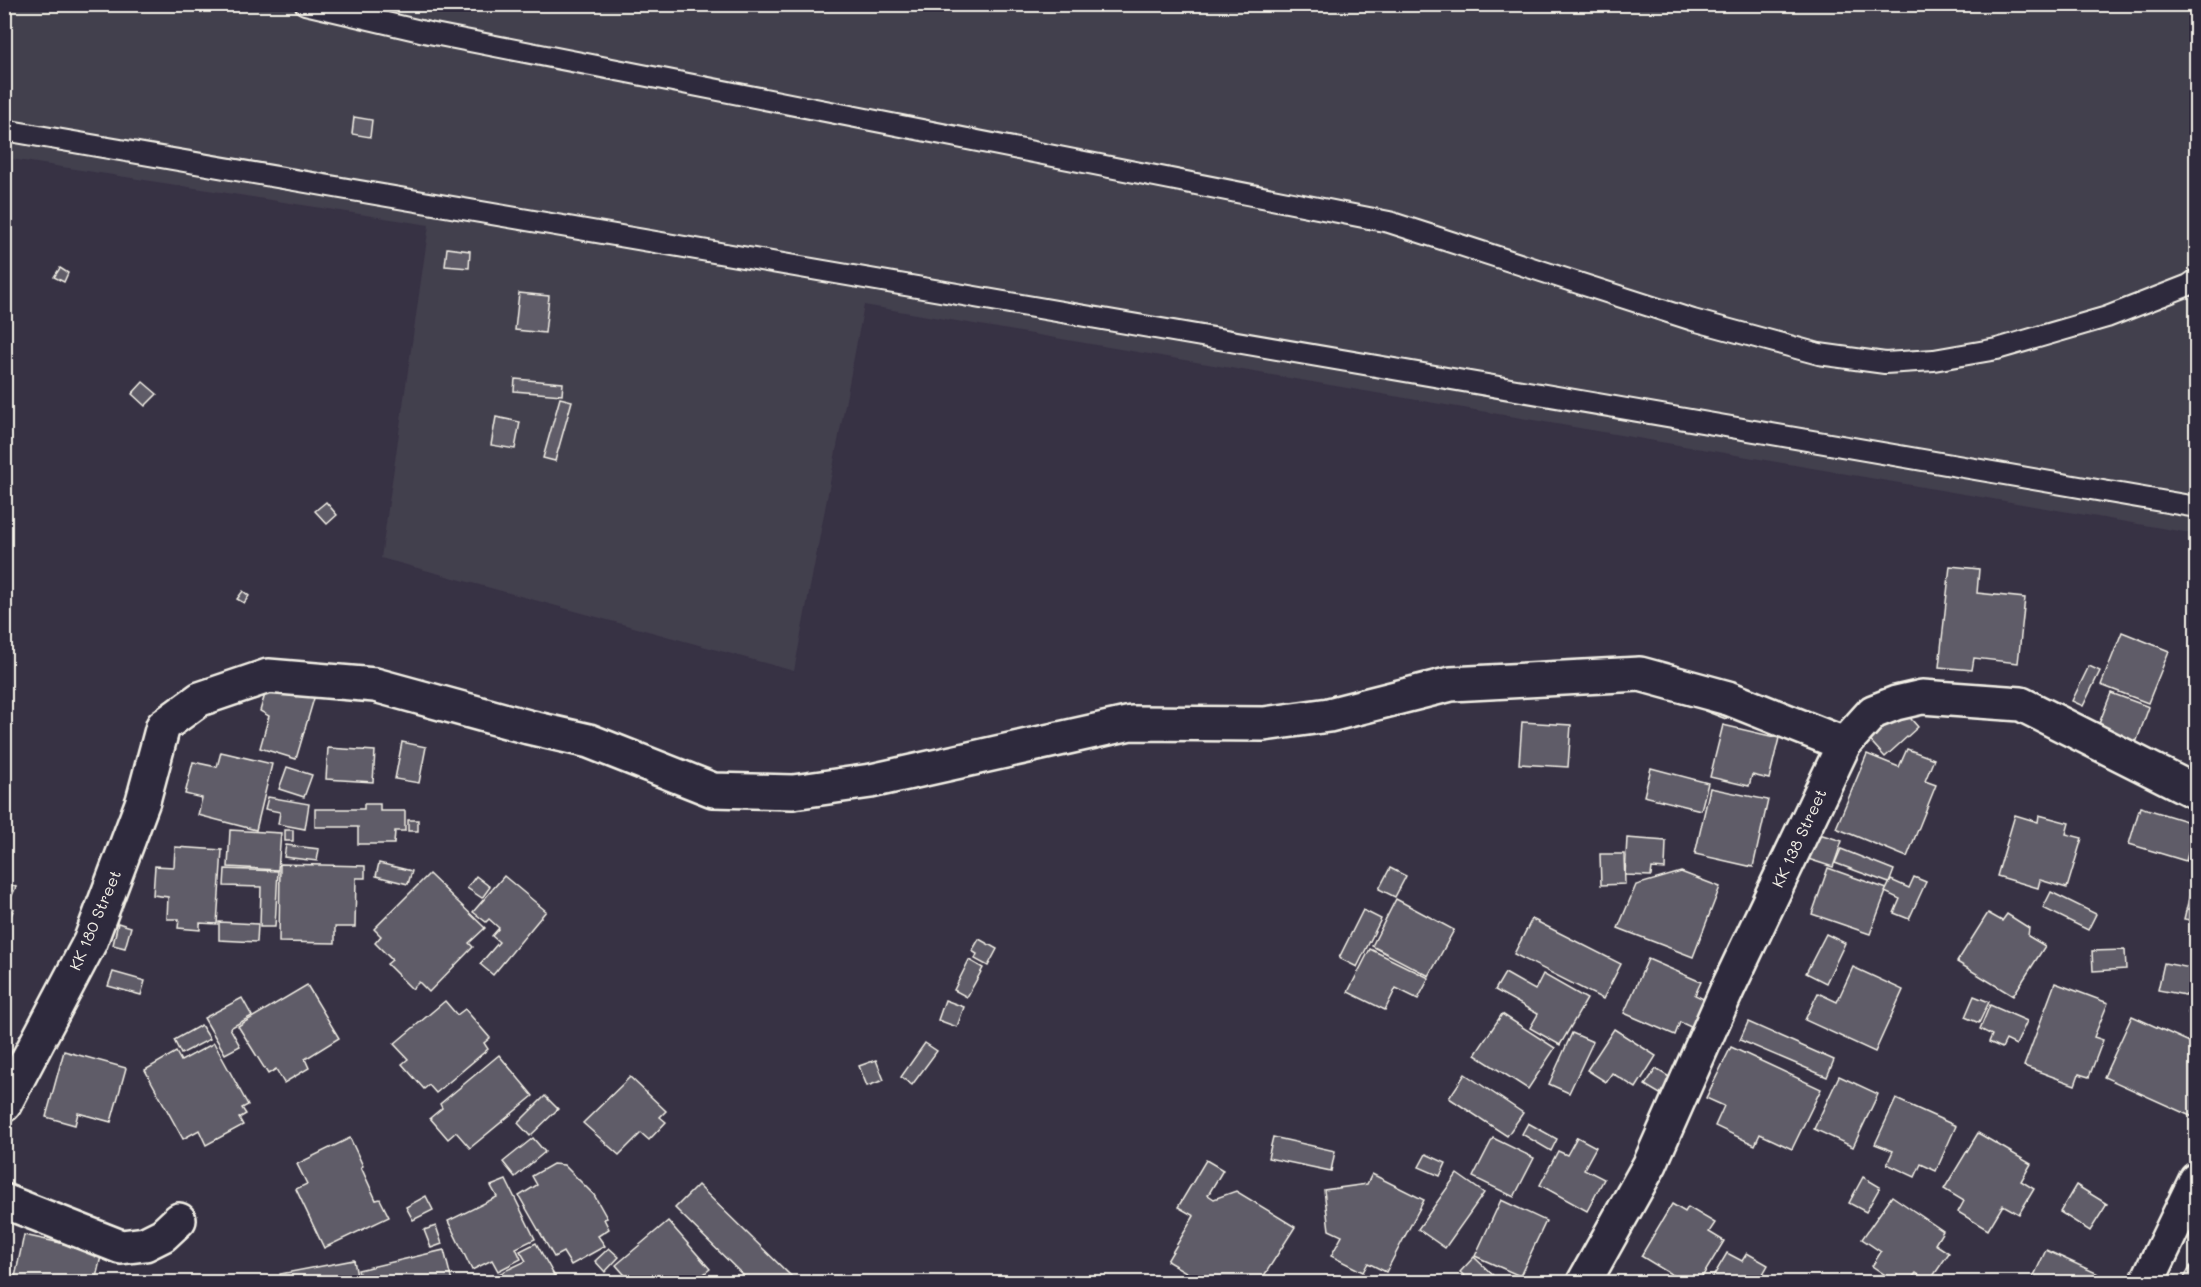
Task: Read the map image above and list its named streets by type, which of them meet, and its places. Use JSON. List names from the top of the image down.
{
  "streets": {
    "street": ["KK 138 Street", "KK 180 Street"]
  },
  "crossings": [
    ["KK 138 Street", "KK 180 Street"]
  ]
}
